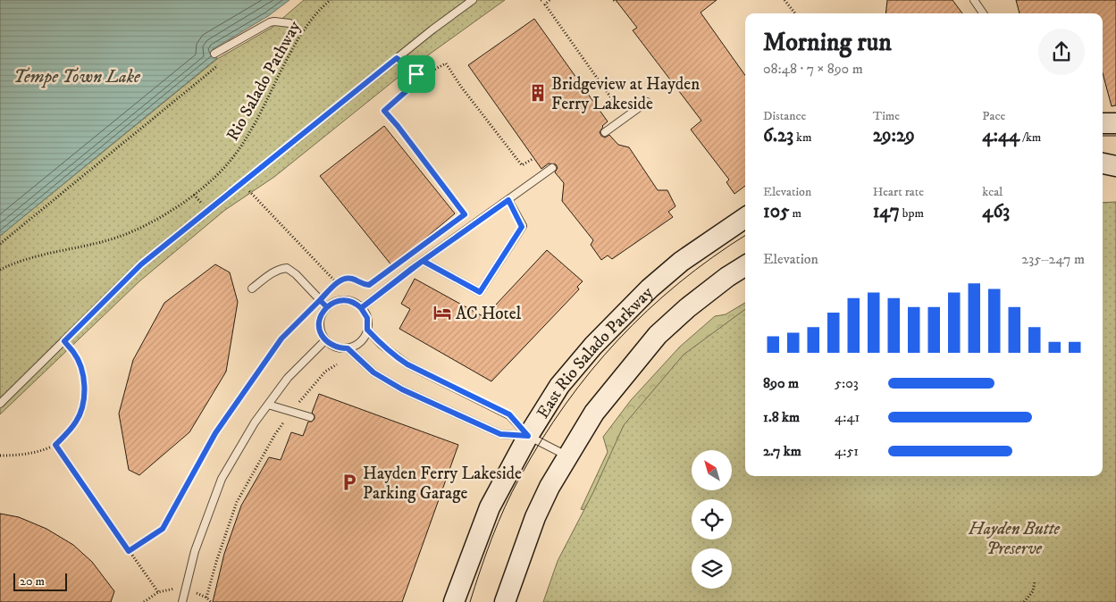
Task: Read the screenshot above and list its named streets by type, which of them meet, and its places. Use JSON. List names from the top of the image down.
{
  "streets": {
    "main road": ["East Rio Salado Parkway"],
    "path": ["Rio Salado Pathway"]
  },
  "water": ["Tempe Town Lake"],
  "parks": ["Hayden Butte Preserve"],
  "places": {
    "building": ["Bridgeview at Hayden Ferry Lakeside"],
    "hotel": ["AC Hotel"],
    "parking": ["Hayden Ferry Lakeside Parking Garage"]
  },
  "scale_bar": "20 m",
  "north": "top left",
  "page": {
    "heading": ["Morning run", "08:48 · 7 × 890 m"],
    "stats": [
      ["Distance", "6.23 km"],
      ["Time", "29:29"],
      ["Pace", "4:44 /km"],
      ["Elevation", "105 m"],
      ["Heart rate", "147 bpm"],
      ["kcal", "463"]
    ],
    "chart": ["Elevation", "235–247 m"],
    "list": [
      {
        "name": "890 m",
        "note": "5:03"
      },
      {
        "name": "1.8 km",
        "note": "4:41"
      },
      {
        "name": "2.7 km",
        "note": "4:51"
      }
    ],
    "scale": "20 m"
  }
}
